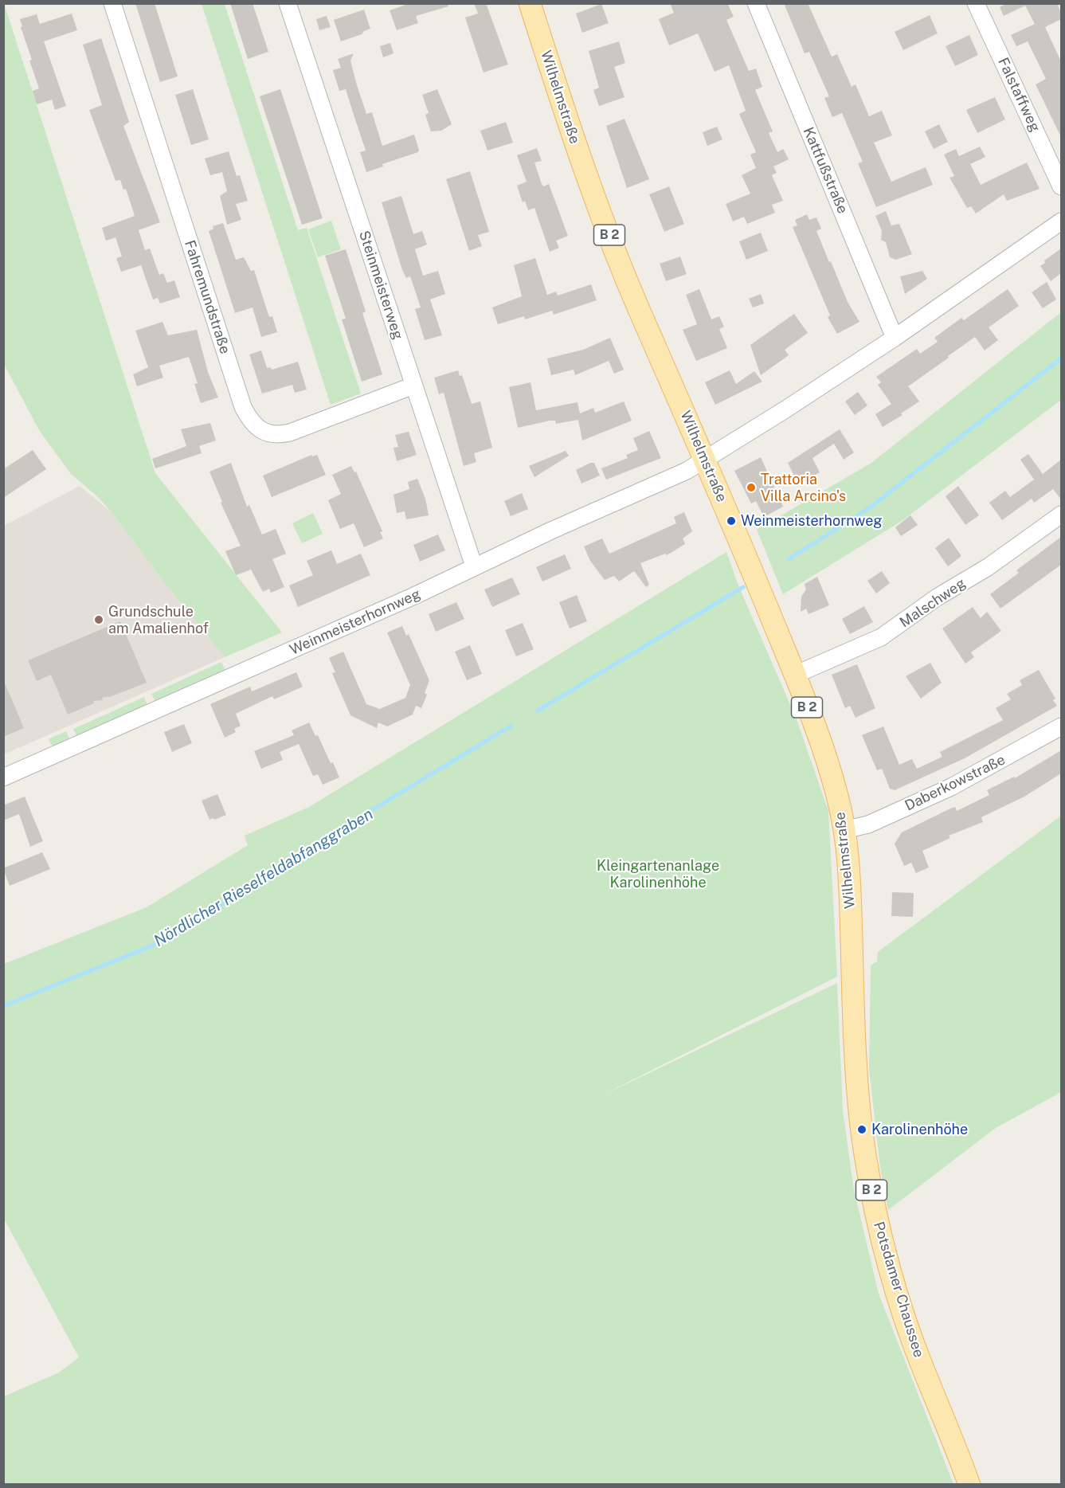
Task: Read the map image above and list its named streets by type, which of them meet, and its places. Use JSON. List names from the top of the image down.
{
  "streets": {
    "main road": ["Wilhelmstraße", "B 2", "Potsdamer Chaussee"],
    "street": [
      "Falstaffweg",
      "Kattfußstraße",
      "Steinmeisterweg",
      "Fahremundstraße",
      "Malschweg",
      "Weinmeisterhornweg",
      "Daberkowstraße"
    ]
  },
  "crossings": [
    ["Wilhelmstraße", "Malschweg"],
    ["Wilhelmstraße", "Weinmeisterhornweg"],
    ["Wilhelmstraße", "Daberkowstraße"],
    ["Wilhelmstraße", "Potsdamer Chaussee"],
    ["Kattfußstraße", "Weinmeisterhornweg"],
    ["Steinmeisterweg", "Fahremundstraße"],
    ["Steinmeisterweg", "Weinmeisterhornweg"]
  ],
  "water": ["Nördlicher Rieselfeldabfanggraben"],
  "parks": ["Kleingartenanlage Karolinenhöhe"],
  "places": [
    "Trattoria Villa Arcino's",
    "Weinmeisterhornweg",
    "Grundschule am Amalienhof",
    "Karolinenhöhe"
  ]
}
